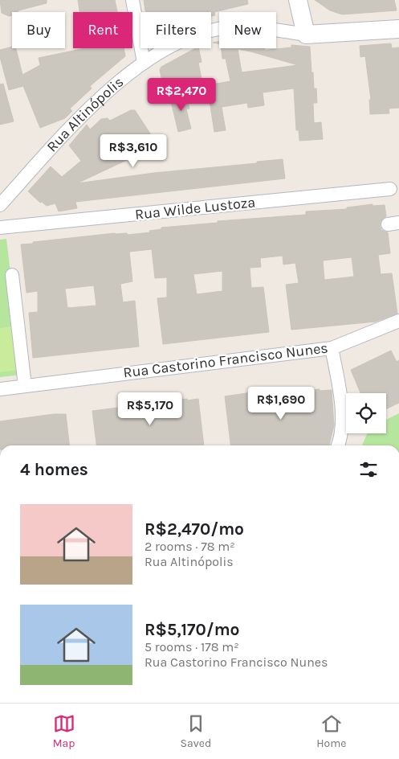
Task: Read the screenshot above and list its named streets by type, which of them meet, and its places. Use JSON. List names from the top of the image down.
{
  "streets": {
    "main road": ["Rua Altinópolis"],
    "street": ["Rua Wilde Lustoza", "Rua Castorino Francisco Nunes"]
  },
  "page": {
    "chip": [
      "Buy",
      "Rent",
      "Filters",
      "New"
    ],
    "price": [
      "R$2,470",
      "R$3,610",
      "R$1,690",
      "R$5,170"
    ],
    "heading": "4 homes",
    "list": [
      {
        "name": "R$2,470/mo",
        "note": "2 rooms · 78 m² · Rua Altinópolis"
      },
      {
        "name": "R$5,170/mo",
        "note": "5 rooms · 178 m² · Rua Castorino Francisco Nunes"
      }
    ],
    "tabs": ["Map", "Saved", "Home"]
  }
}
